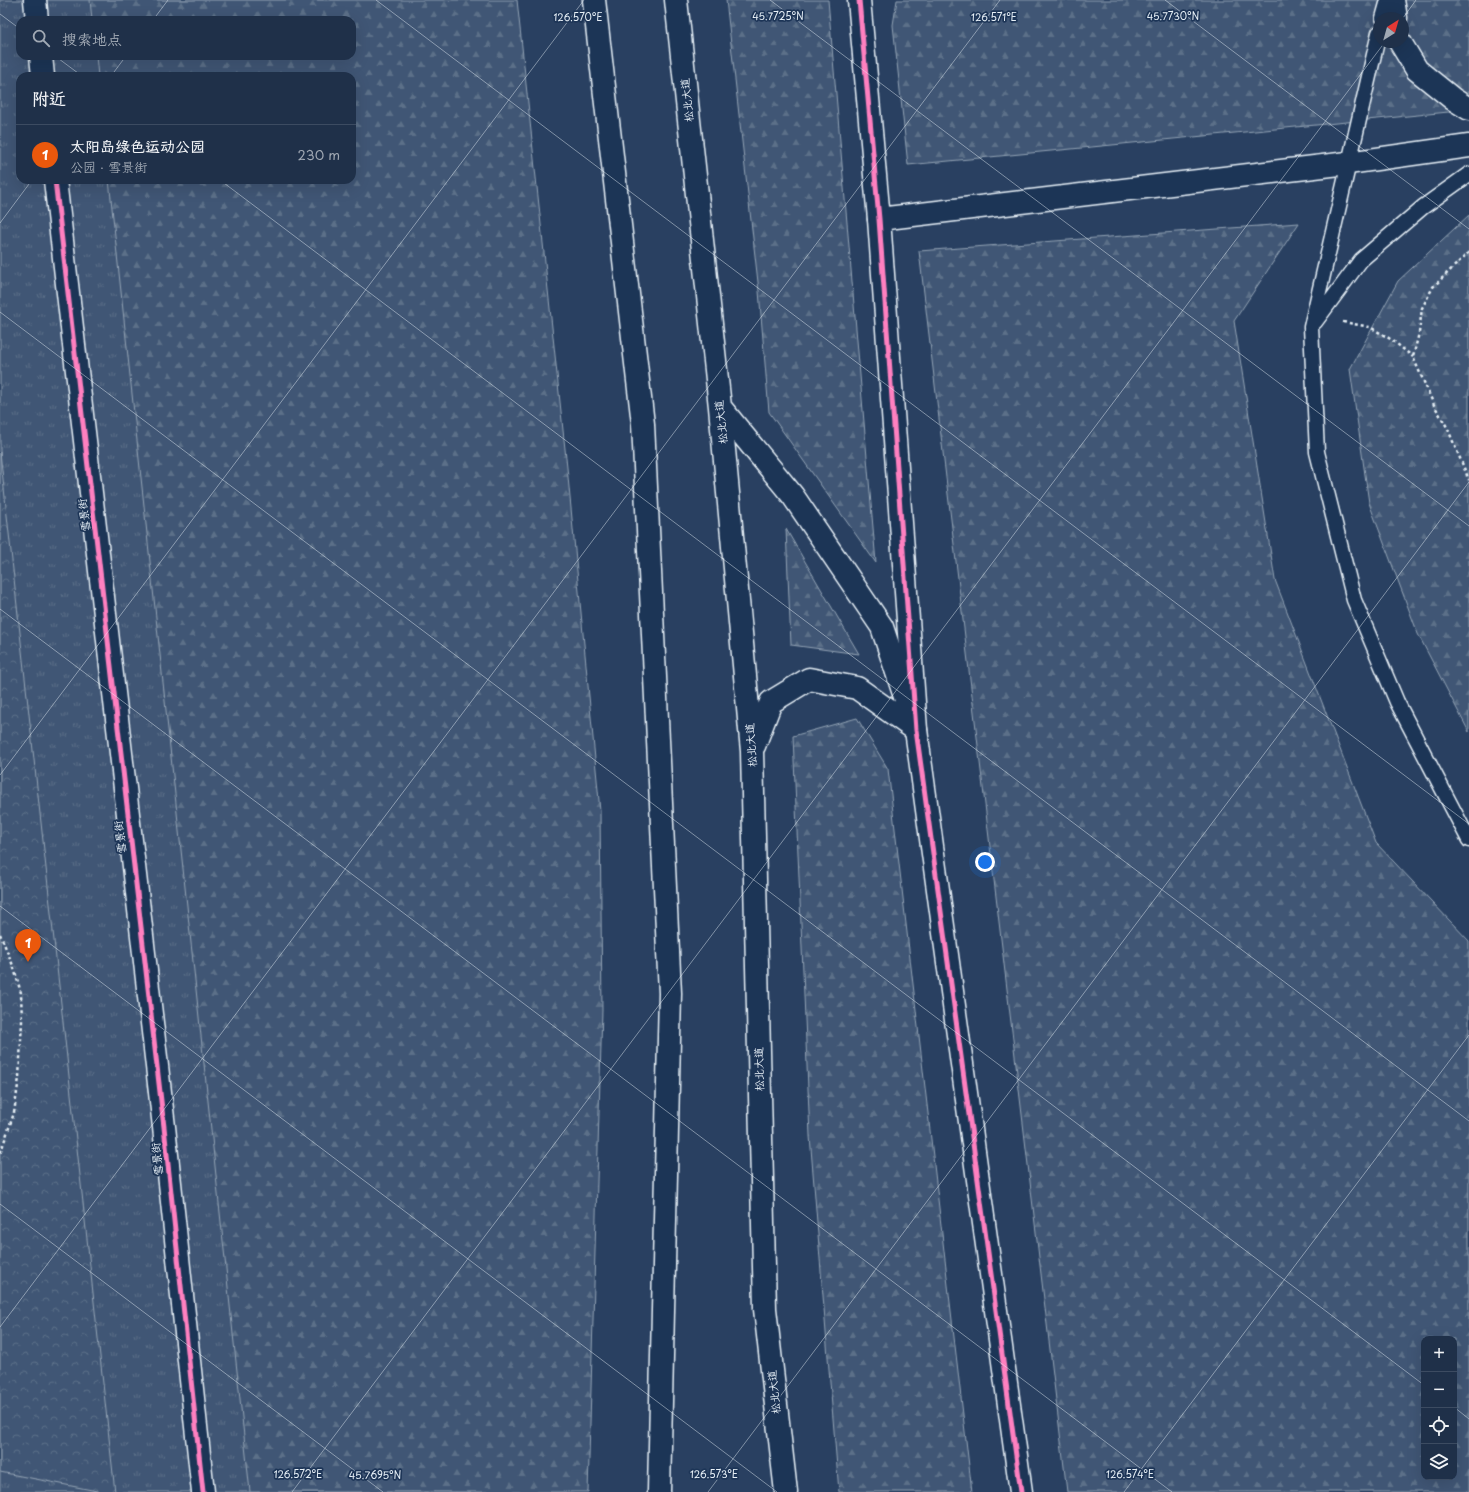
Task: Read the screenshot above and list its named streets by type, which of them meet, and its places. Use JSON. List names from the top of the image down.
{
  "streets": {
    "main road": ["松北大道", "雪景街"]
  },
  "north": "top right",
  "page": {
    "search": "搜索地点",
    "heading": "附近",
    "list": [
      {
        "mark": "1",
        "name": "太阳岛绿色运动公园",
        "note": "公园 · 雪景街",
        "value": "230 m"
      }
    ],
    "pins": "1",
    "map_buttons": ["+", "−"]
  },
  "coordinates": [
    "45.7725°N",
    "45.7730°N",
    "126.570°E",
    "126.571°E",
    "126.572°E",
    "126.573°E",
    "126.574°E",
    "45.7695°N"
  ]
}
